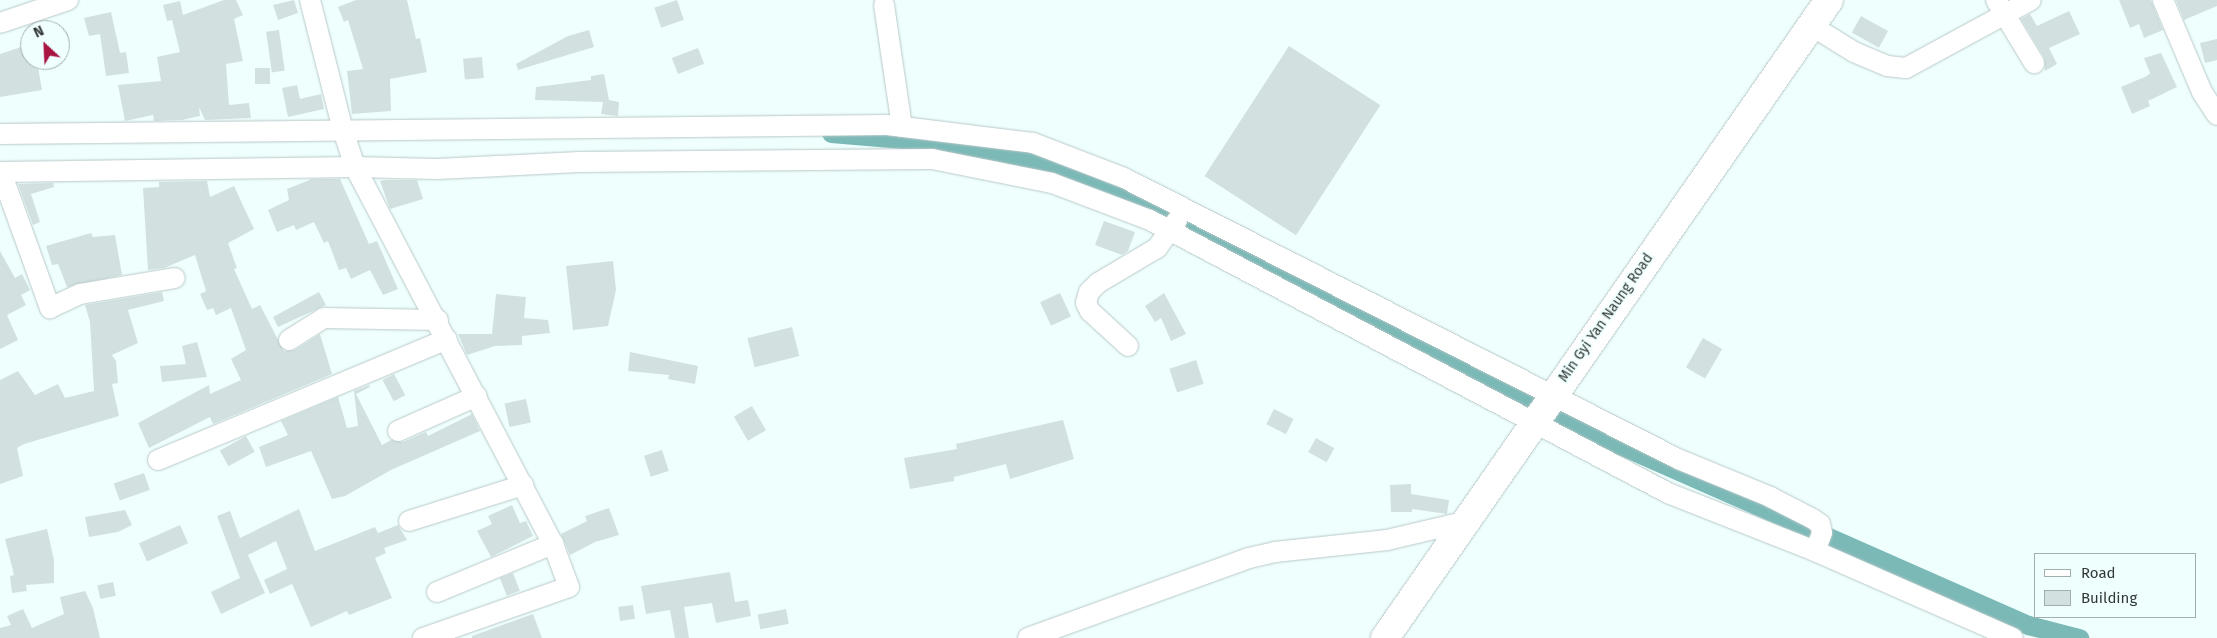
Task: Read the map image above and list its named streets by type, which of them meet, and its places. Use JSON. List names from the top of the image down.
{
  "streets": {
    "street": ["Min Gyi Yan Naung Road"]
  },
  "legend": ["Road", "Building"],
  "north": "top left"
}
